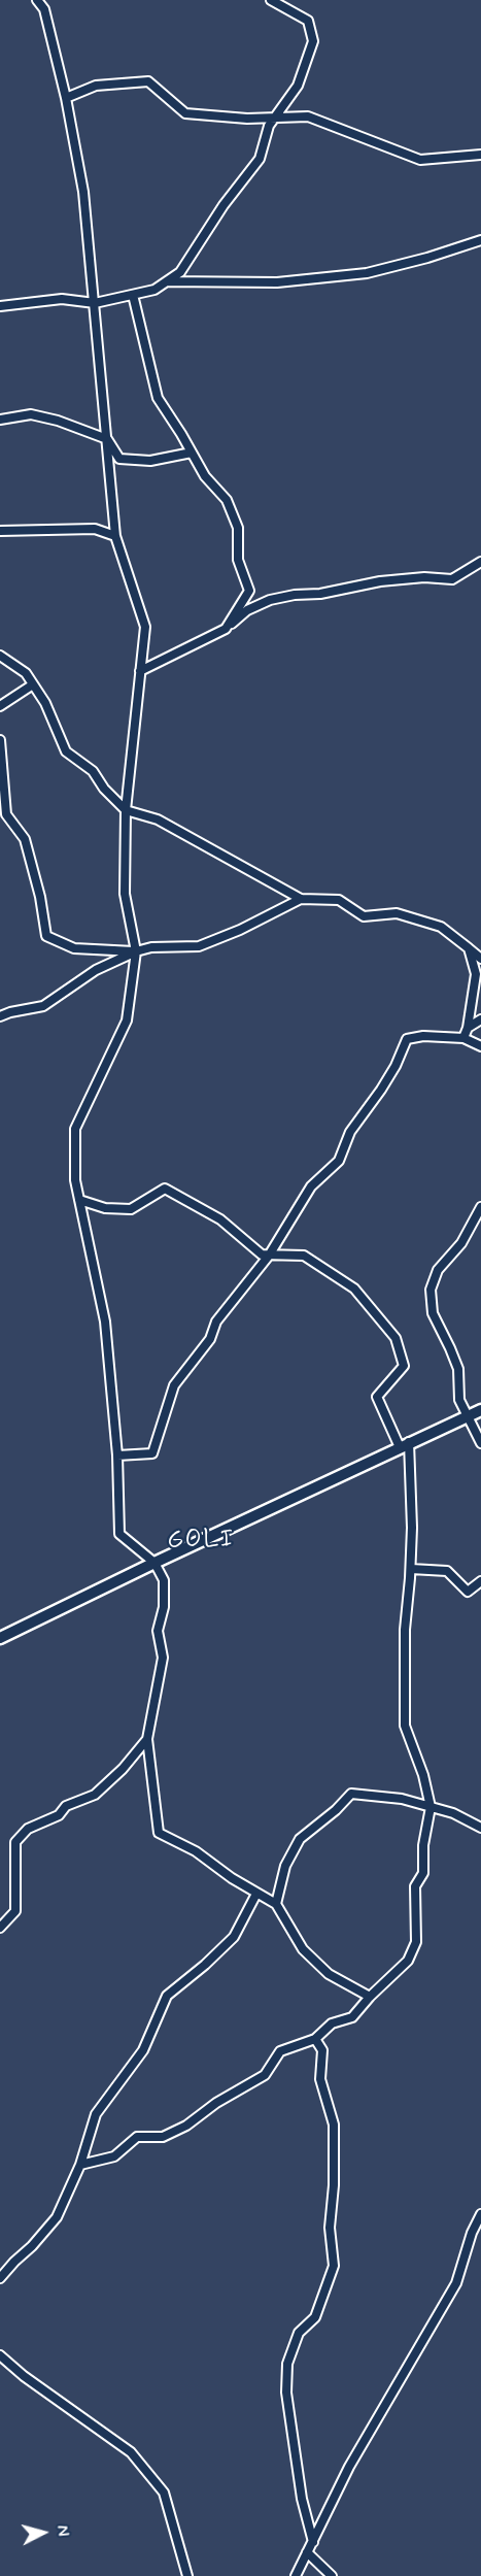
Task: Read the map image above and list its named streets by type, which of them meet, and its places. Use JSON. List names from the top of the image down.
{
  "districts": ["GOLI"],
  "north": "right"
}
